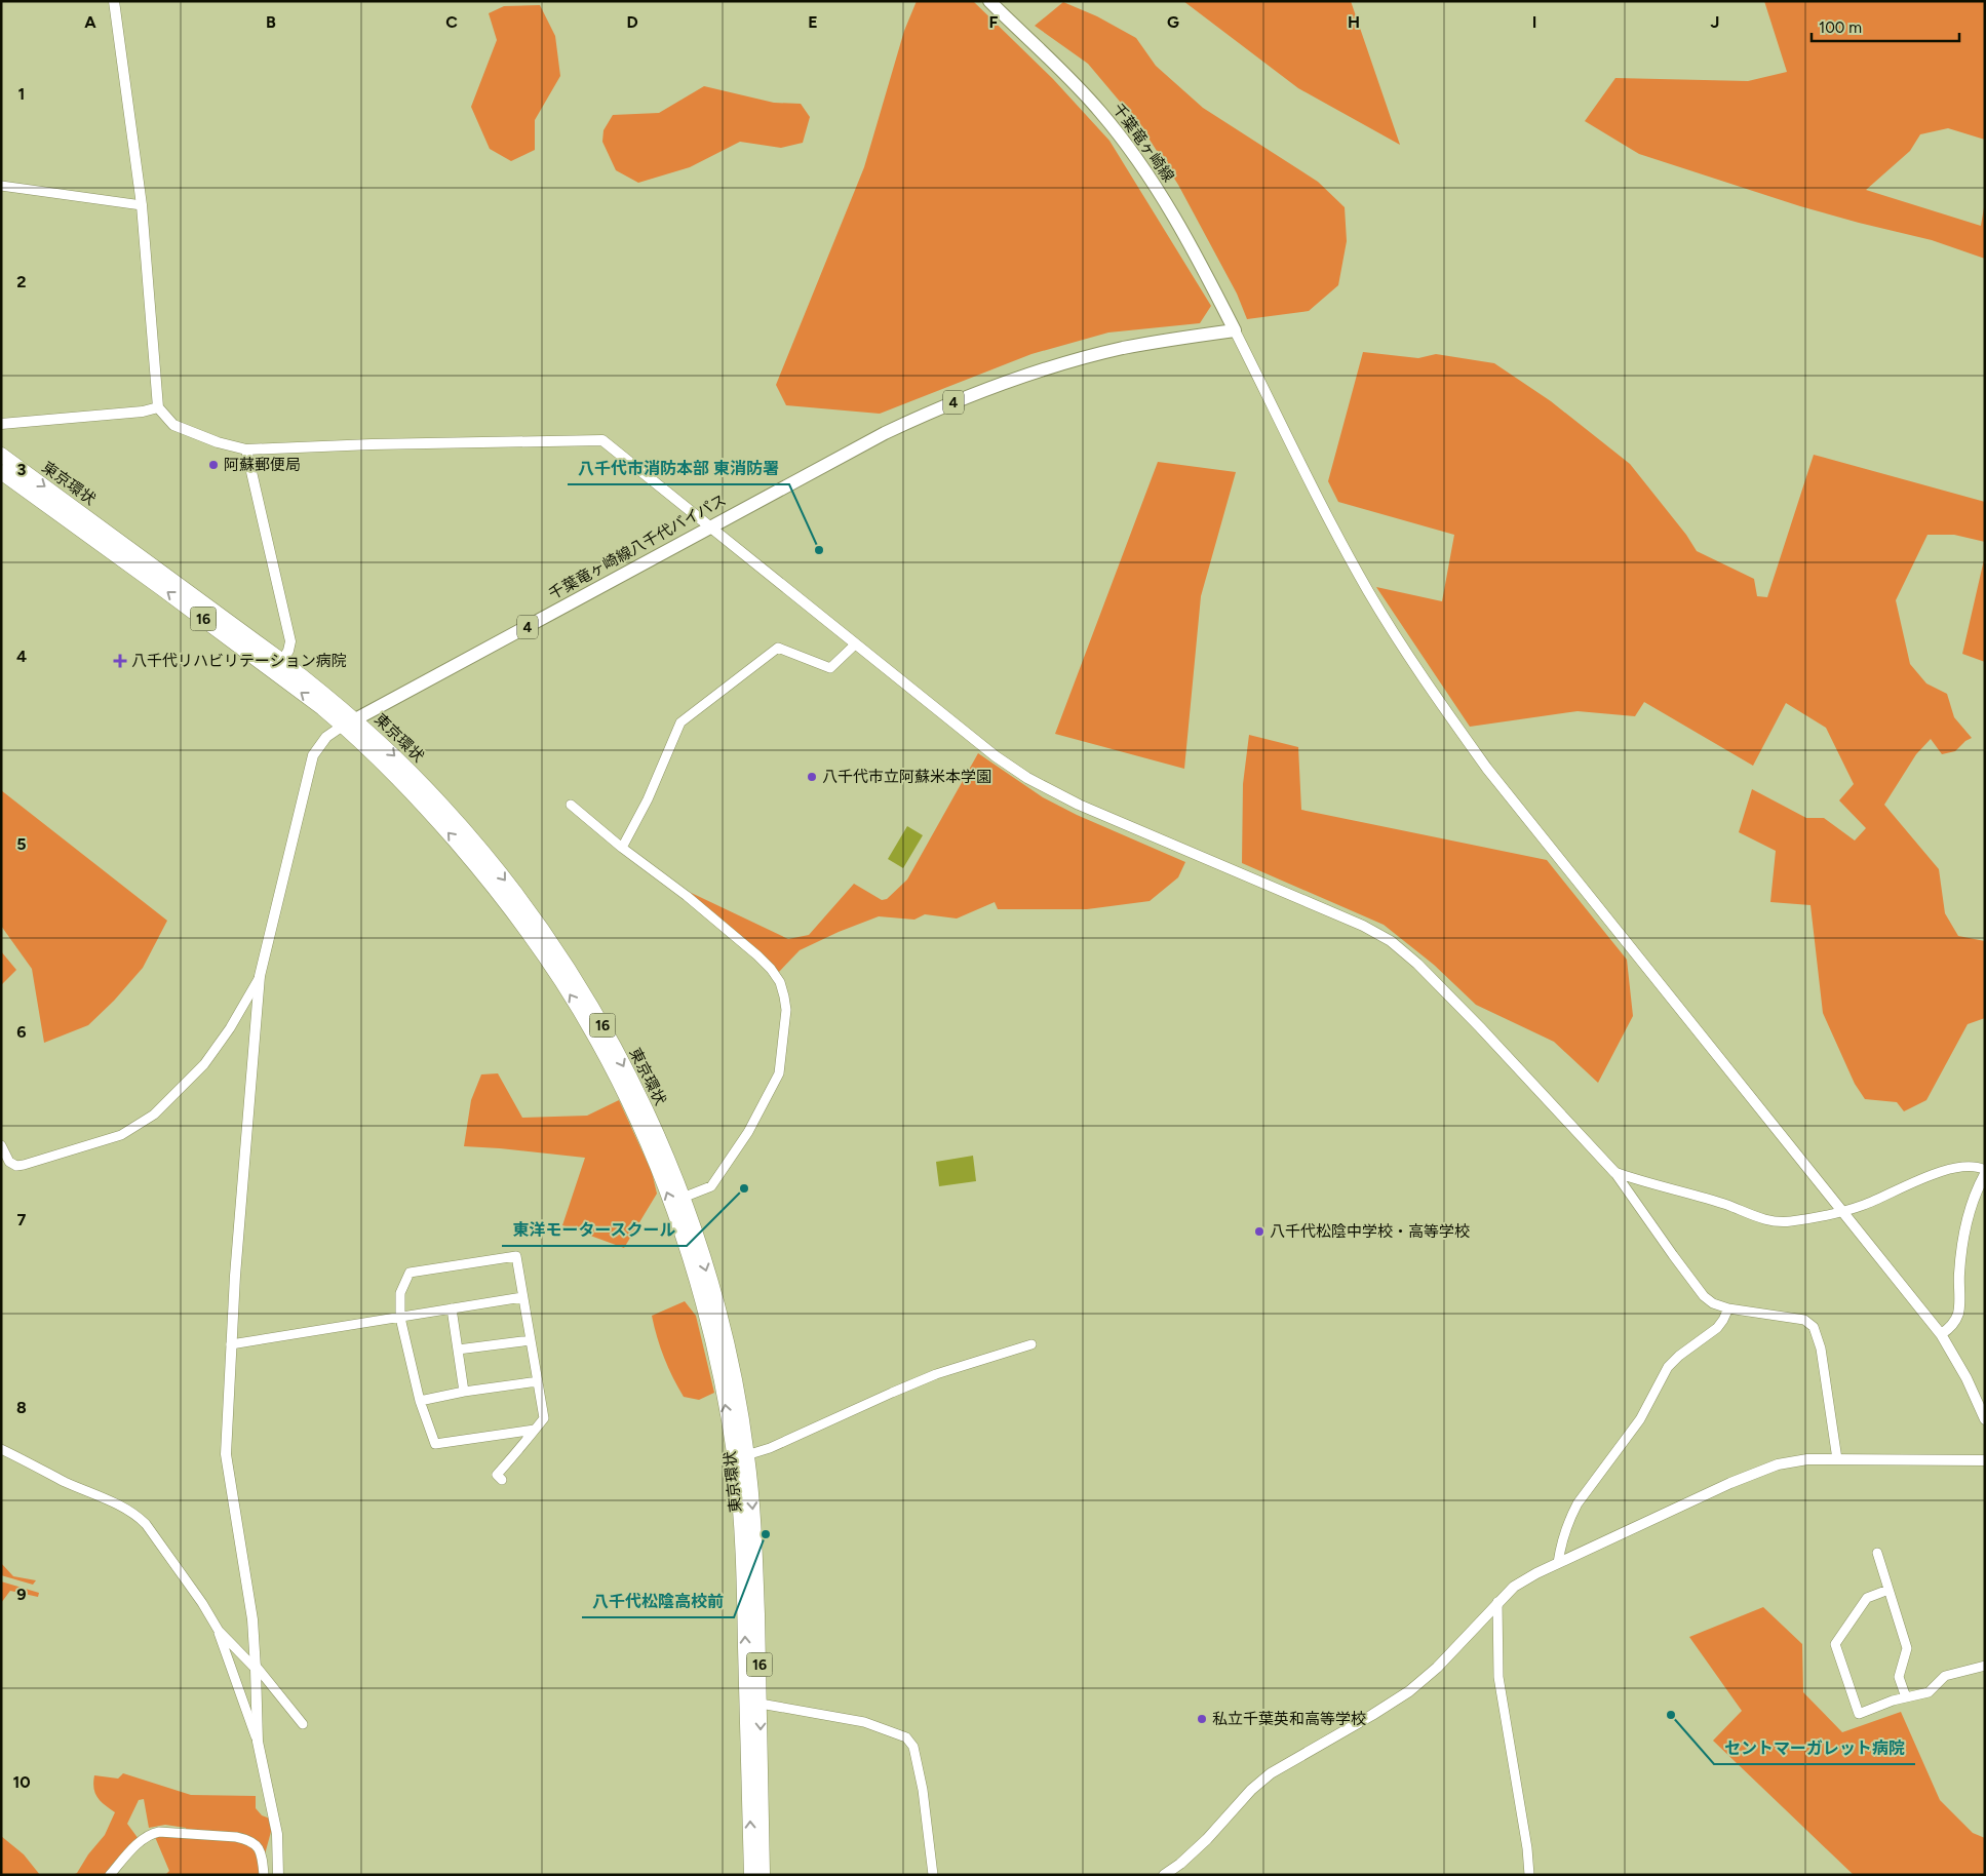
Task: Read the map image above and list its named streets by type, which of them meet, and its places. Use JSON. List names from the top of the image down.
{
  "streets": {
    "highway": ["東京環状", "16"],
    "main road": ["千葉竜ヶ崎線", "4", "千葉竜ヶ崎線八千代バイパス"]
  },
  "crossings": [
    ["千葉竜ヶ崎線", "千葉竜ヶ崎線八千代バイパス"],
    ["東京環状", "千葉竜ヶ崎線八千代バイパス"]
  ],
  "places": {
    "other": [
      "阿蘇郵便局",
      "八千代市消防本部 東消防署",
      "八千代市立阿蘇米本学園",
      "東洋モータースクール",
      "八千代松陰中学校・高等学校",
      "八千代松陰高校前",
      "セントマーガレット病院",
      "私立千葉英和高等学校"
    ],
    "health": ["八千代リハビリテーション病院"]
  },
  "scale_bar": "100 m",
  "grid": {
    "columns": [
      "A",
      "B",
      "C",
      "D",
      "E",
      "F",
      "G",
      "H",
      "I",
      "J"
    ],
    "rows": [
      "1",
      "2",
      "3",
      "4",
      "5",
      "6",
      "7",
      "8",
      "9",
      "10"
    ]
  }
}
